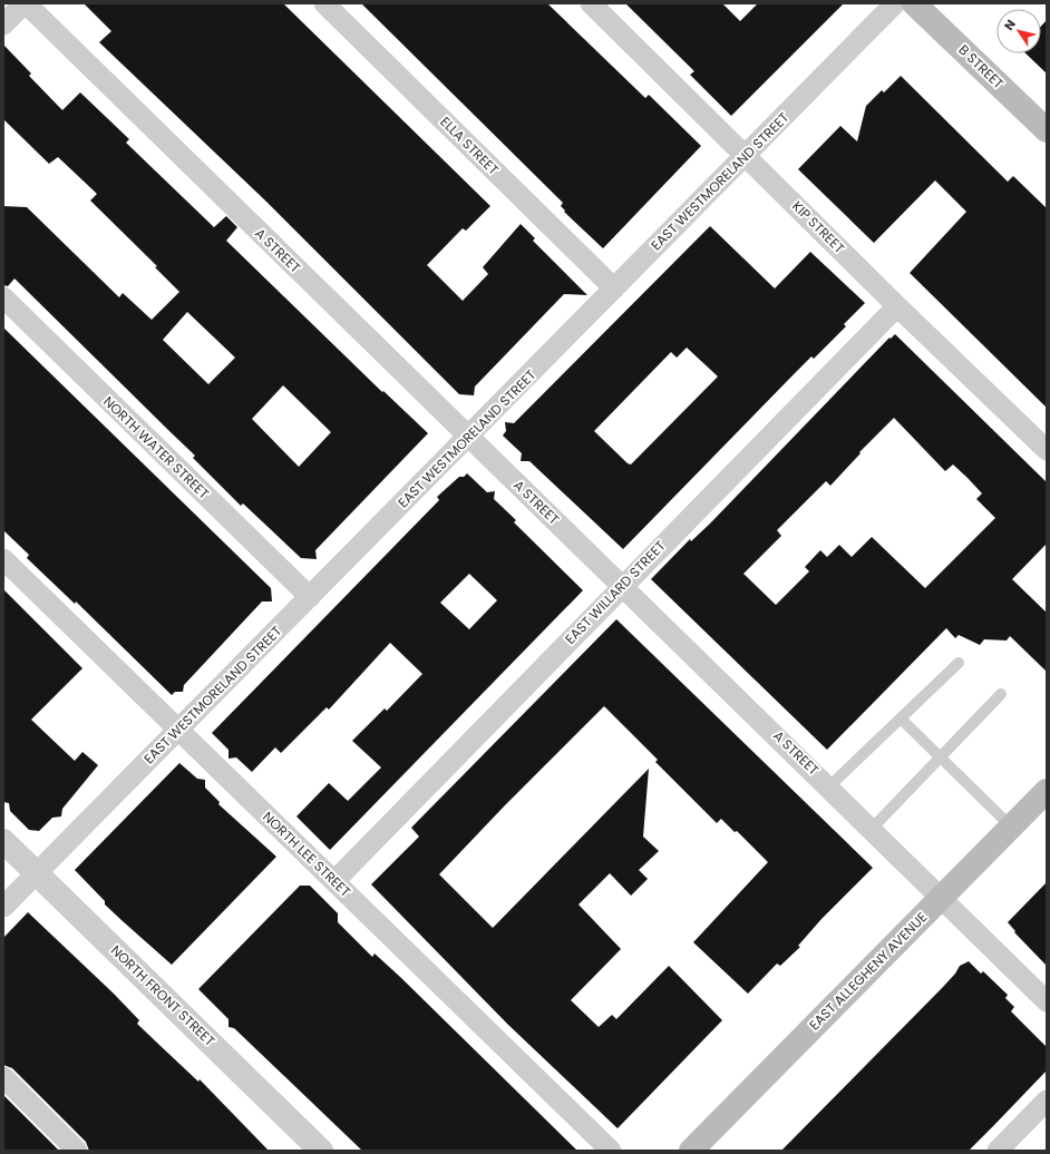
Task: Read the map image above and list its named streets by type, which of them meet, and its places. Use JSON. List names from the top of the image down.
{
  "streets": {
    "main road": ["B STREET", "EAST ALLEGHENY AVENUE"],
    "street": [
      "ELLA STREET",
      "EAST WESTMORELAND STREET",
      "KIP STREET",
      "A STREET",
      "NORTH WATER STREET",
      "EAST WILLARD STREET",
      "NORTH LEE STREET",
      "NORTH FRONT STREET"
    ]
  },
  "crossings": [
    ["ELLA STREET", "EAST WESTMORELAND STREET"],
    ["EAST WESTMORELAND STREET", "KIP STREET"],
    ["EAST WESTMORELAND STREET", "A STREET"],
    ["EAST WESTMORELAND STREET", "NORTH WATER STREET"],
    ["EAST WESTMORELAND STREET", "NORTH LEE STREET"],
    ["EAST WESTMORELAND STREET", "NORTH FRONT STREET"],
    ["KIP STREET", "EAST WILLARD STREET"],
    ["A STREET", "EAST WILLARD STREET"],
    ["A STREET", "EAST ALLEGHENY AVENUE"],
    ["EAST WILLARD STREET", "NORTH LEE STREET"]
  ],
  "north": "top left"
}
